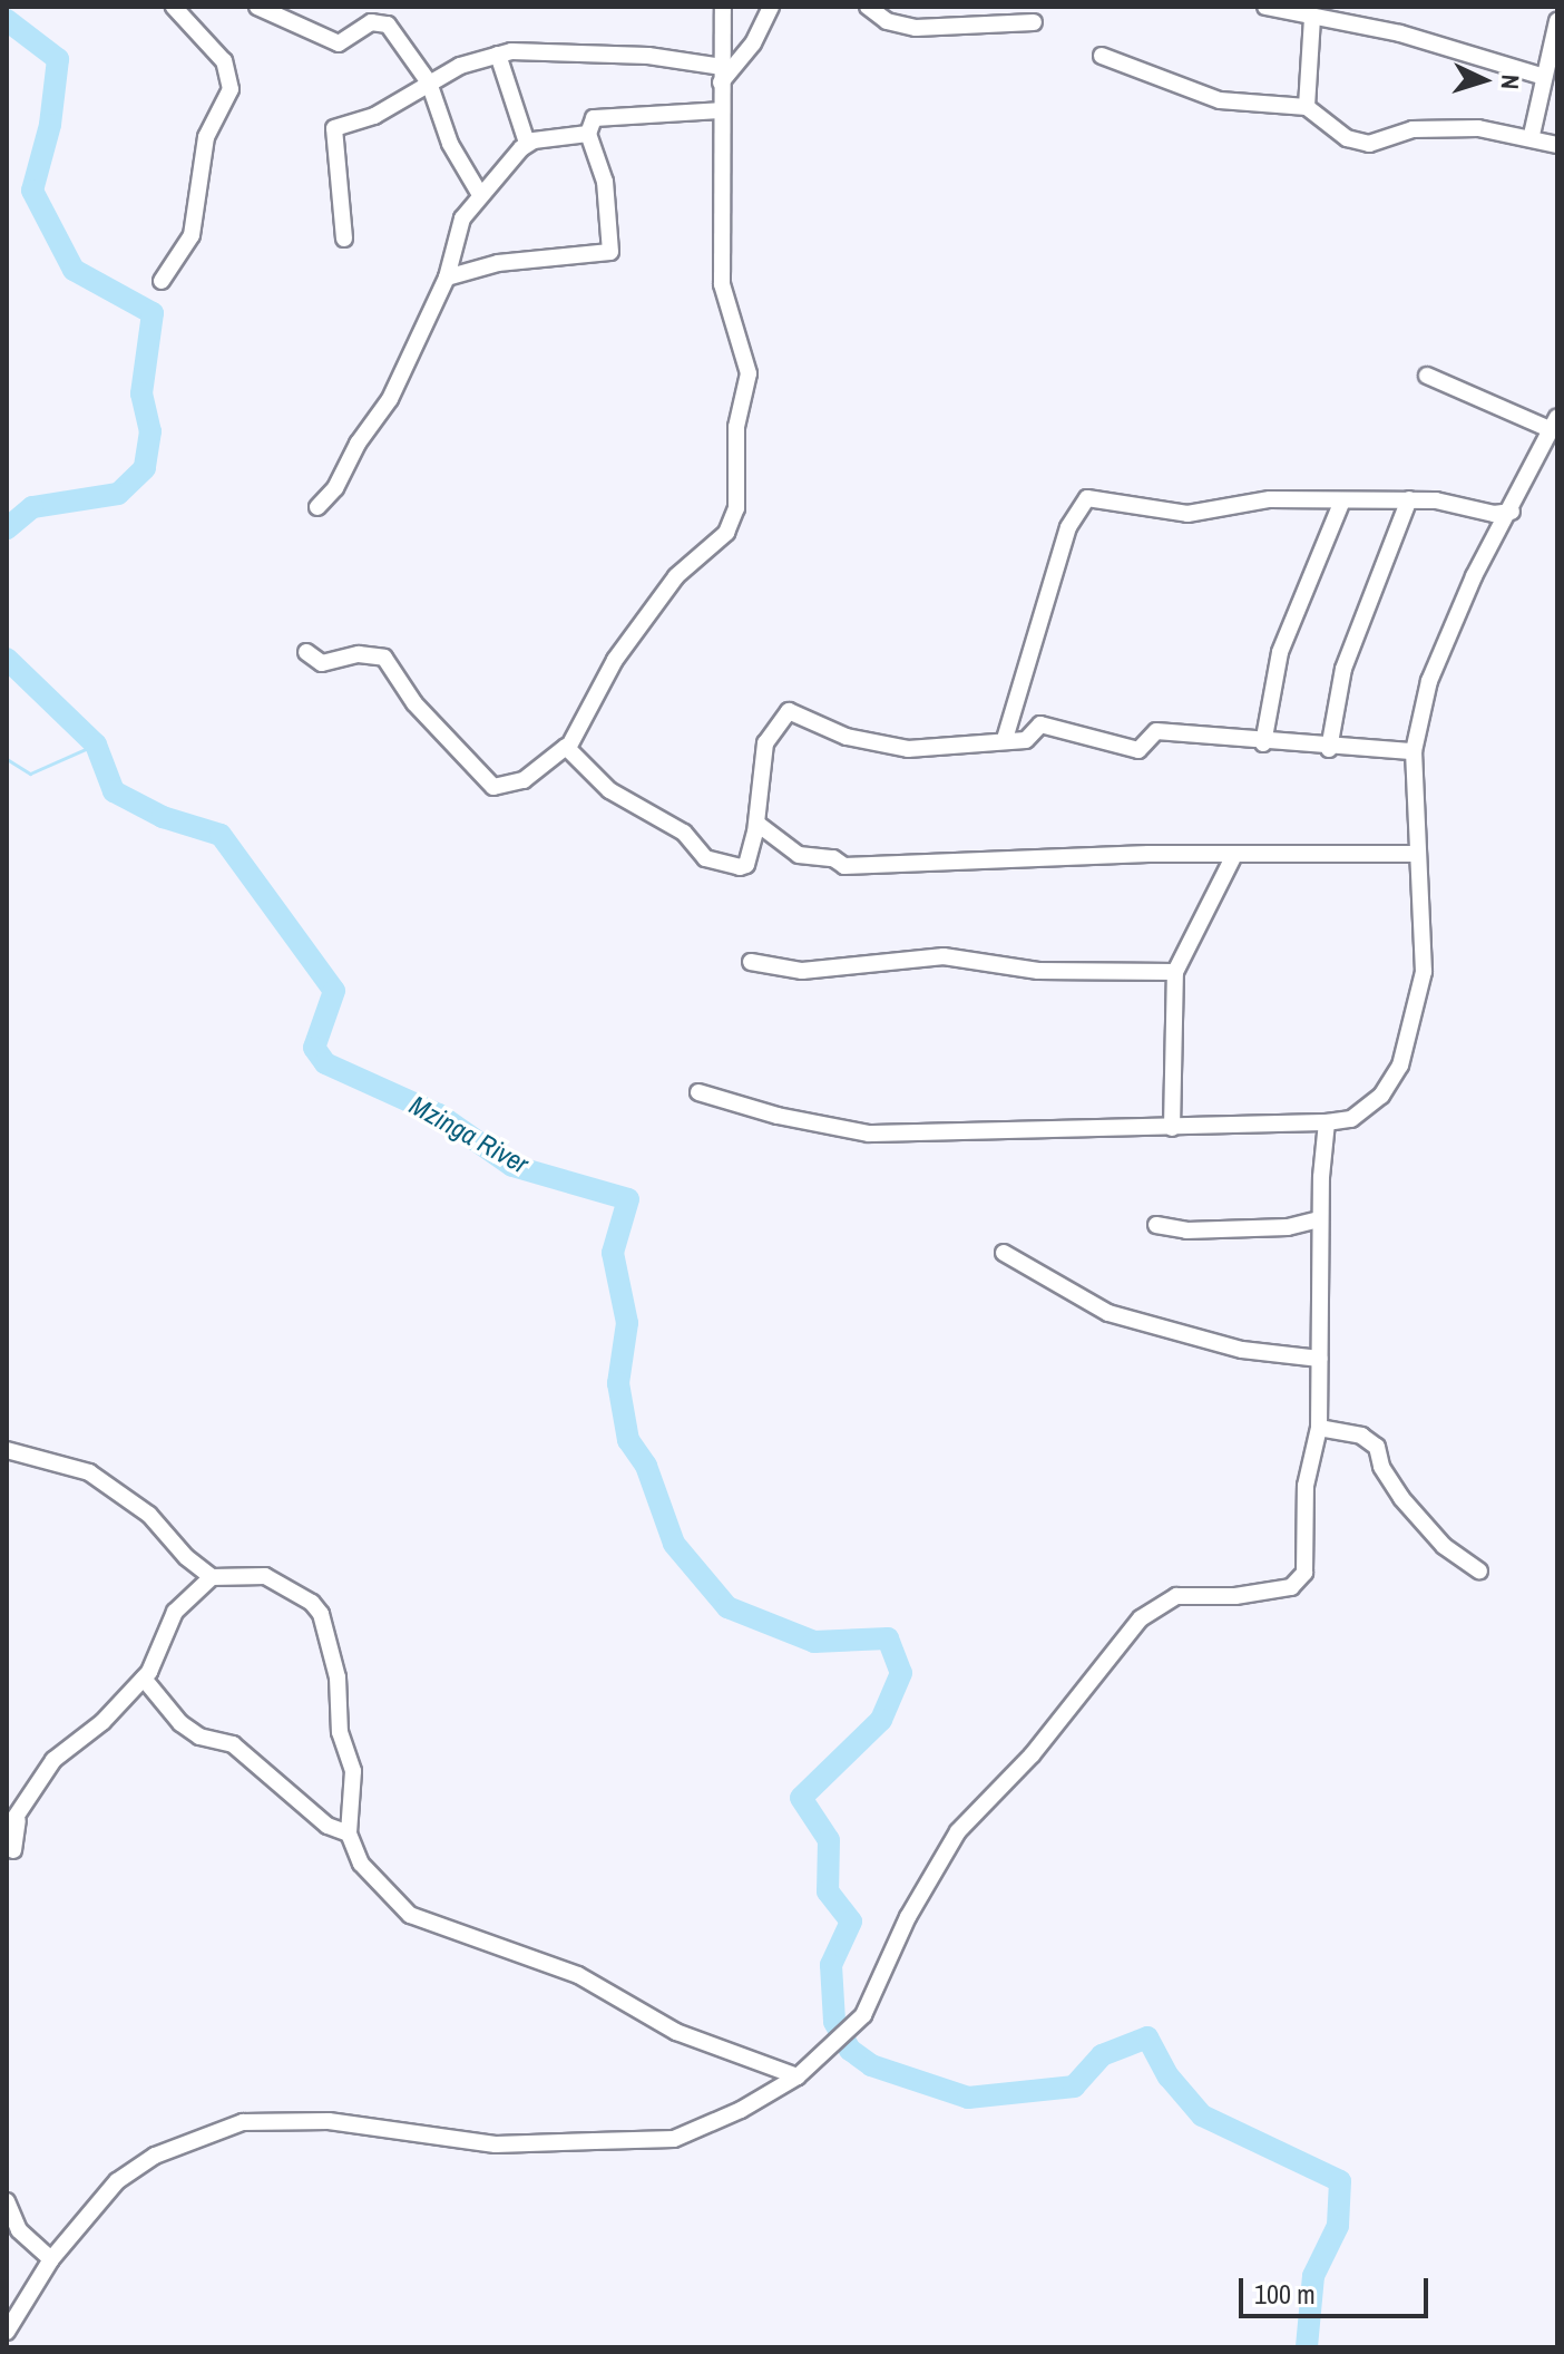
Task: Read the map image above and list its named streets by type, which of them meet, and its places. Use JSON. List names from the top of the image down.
{
  "water": ["Mzinga River"],
  "scale_bar": "100 m",
  "north": "right"
}
